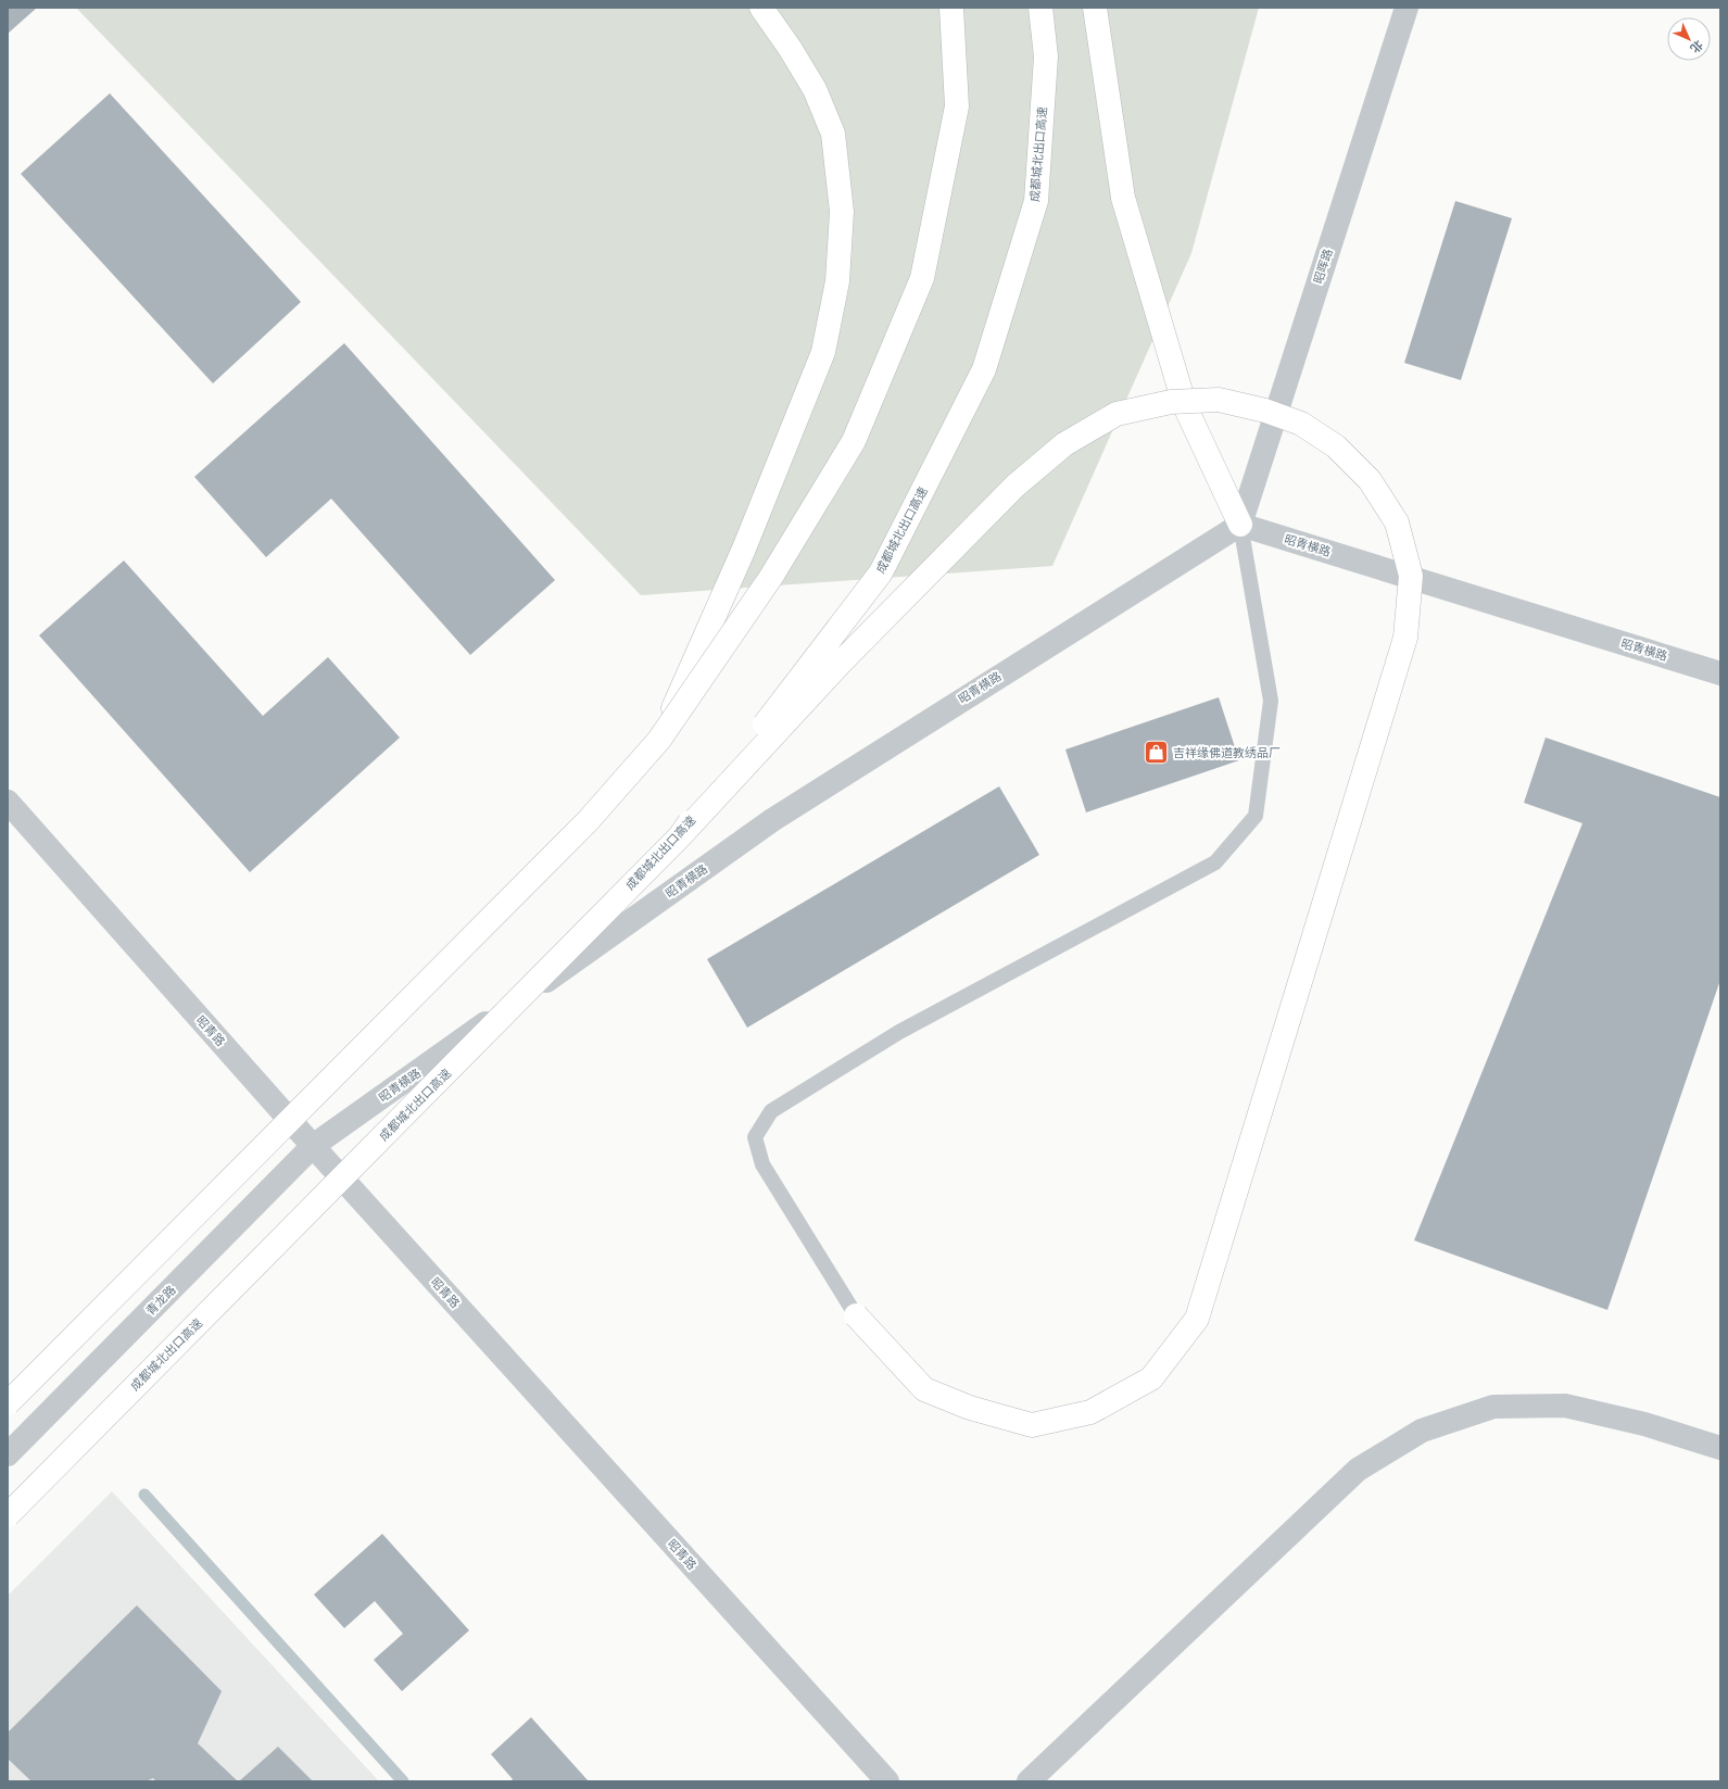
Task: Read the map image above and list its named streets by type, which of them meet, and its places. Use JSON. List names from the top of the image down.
{
  "streets": {
    "highway": ["成都城北出口高速"],
    "street": [
      "昭晖路",
      "昭青横路",
      "昭青路",
      "青龙路"
    ]
  },
  "crossings": [
    ["昭晖路", "昭青横路"],
    ["昭青横路", "昭青路"],
    ["昭青横路", "青龙路"],
    ["昭青路", "青龙路"]
  ],
  "places": {
    "shop": ["吉祥缘佛道教绣品厂"]
  },
  "north": "bottom right"
}
